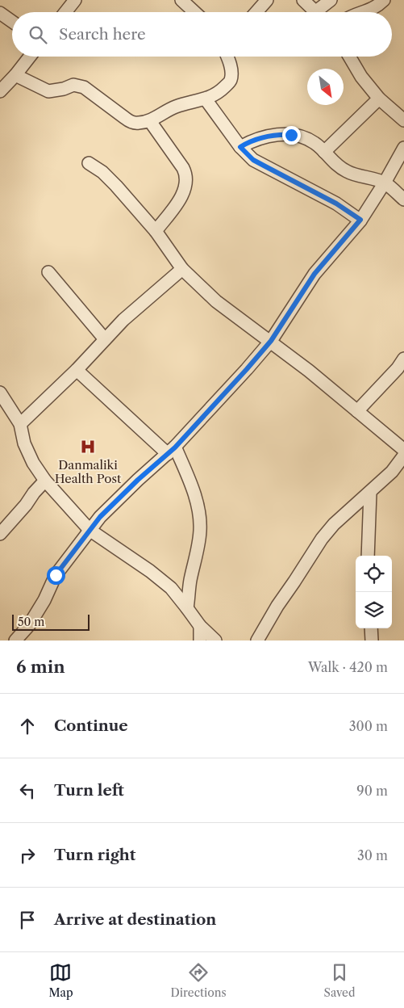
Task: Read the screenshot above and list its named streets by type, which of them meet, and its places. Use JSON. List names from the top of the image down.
{
  "places": {
    "hospital": ["Danmaliki Health Post"]
  },
  "scale_bar": "50 m",
  "north": "bottom right",
  "page": {
    "search": "Search here",
    "scale": "50 m",
    "heading": ["6 min", "Walk · 420 m"],
    "list": [
      ["Continue", "300 m"],
      ["Turn left", "90 m"],
      ["Turn right", "30 m"],
      "Arrive at destination"
    ],
    "nav": ["Map", "Directions", "Saved"]
  }
}
